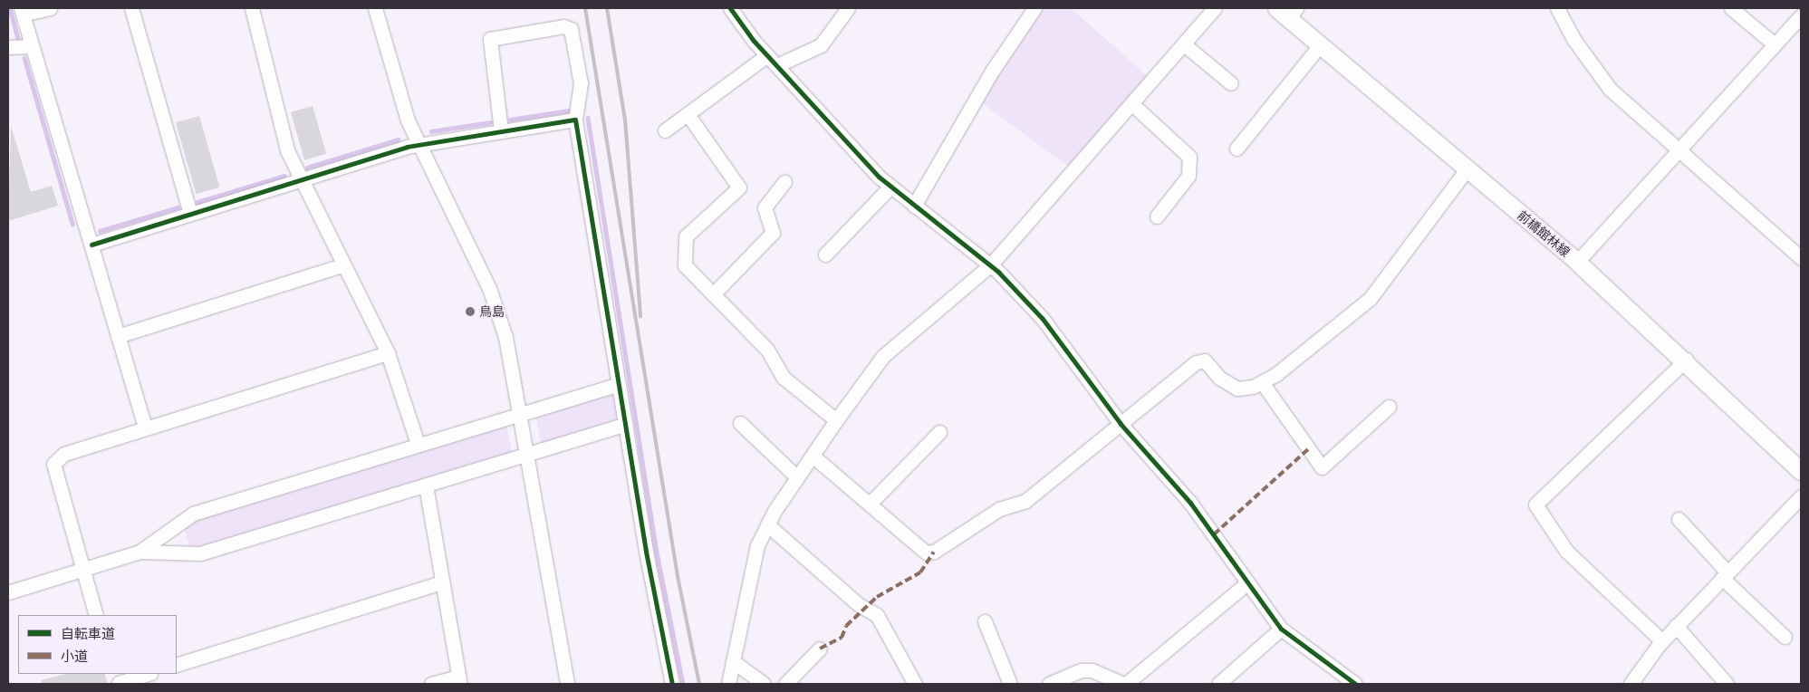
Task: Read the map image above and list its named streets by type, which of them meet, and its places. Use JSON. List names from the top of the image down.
{
  "streets": {
    "main road": ["前橋館林線"]
  },
  "places": ["鳥島"],
  "legend": ["自転車道", "小道"]
}
